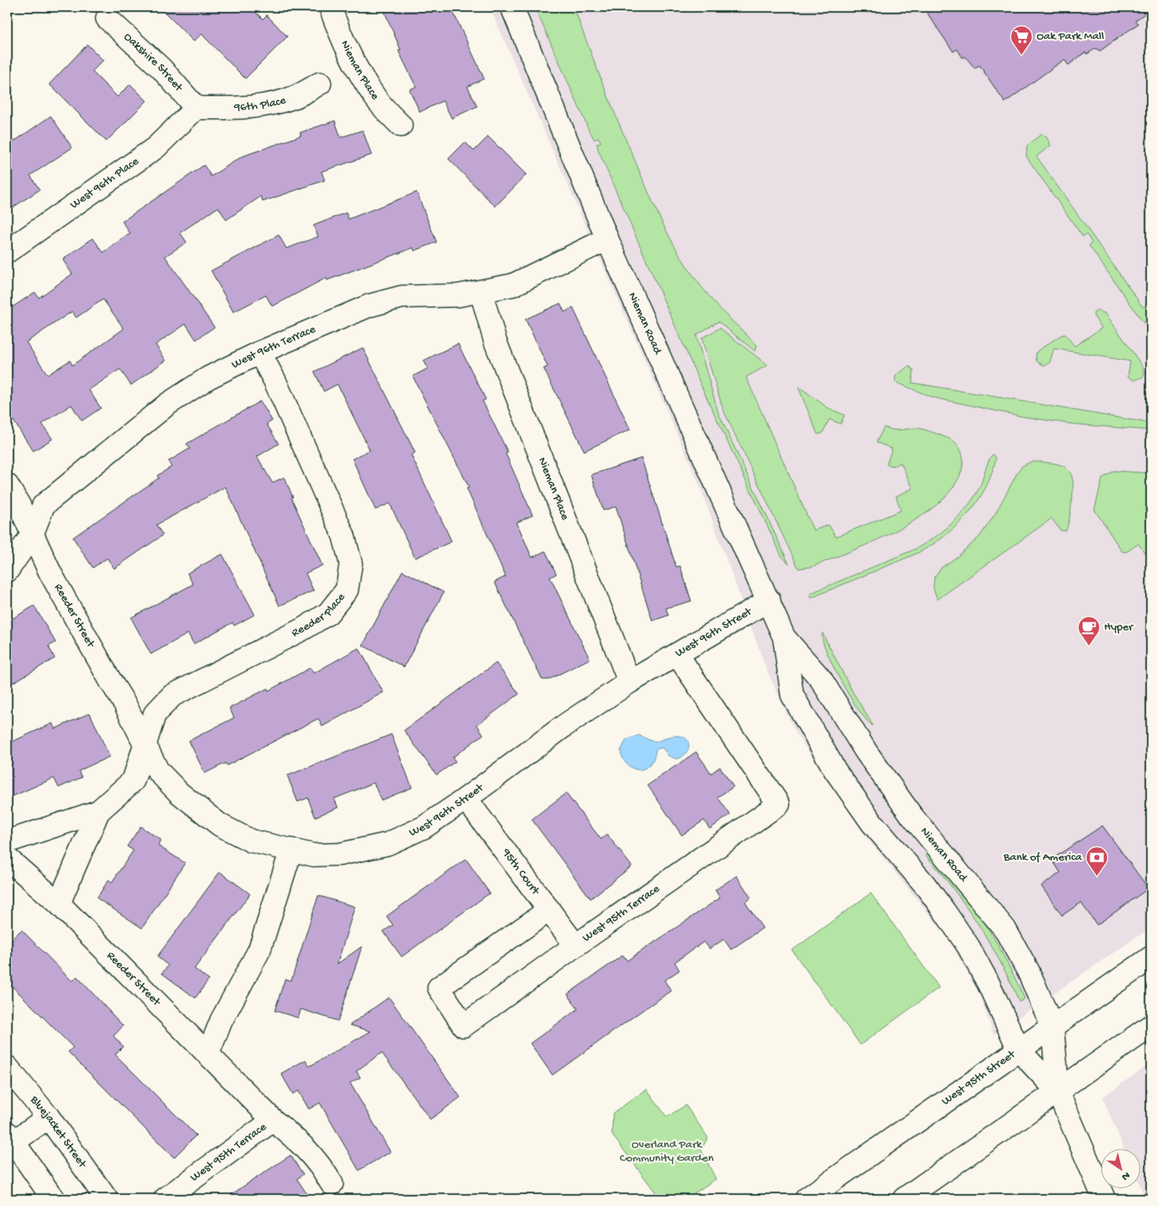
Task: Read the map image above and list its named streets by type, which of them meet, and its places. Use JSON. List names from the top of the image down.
{
  "streets": {
    "street": [
      "Oakshire Street",
      "Nieman Place",
      "96th Place",
      "West 96th Place",
      "Nieman Road",
      "West 96th Terrace",
      "Reeder Place",
      "Reeder Street",
      "West 96th Street",
      "95th Court",
      "West 95th Terrace",
      "West 95th Street",
      "Bluejacket Street"
    ]
  },
  "crossings": [
    ["Oakshire Street", "96th Place"],
    ["Oakshire Street", "West 96th Place"],
    ["Nieman Place", "West 96th Terrace"],
    ["Nieman Place", "West 96th Street"],
    ["96th Place", "West 96th Place"],
    ["Nieman Road", "West 96th Terrace"],
    ["Nieman Road", "West 96th Street"],
    ["Nieman Road", "West 95th Street"],
    ["West 96th Terrace", "Reeder Place"],
    ["West 96th Terrace", "Reeder Street"],
    ["Reeder Place", "Reeder Street"],
    ["Reeder Street", "West 96th Street"],
    ["Reeder Street", "West 95th Terrace"],
    ["West 96th Street", "95th Court"],
    ["West 96th Street", "West 95th Terrace"],
    ["95th Court", "West 95th Terrace"]
  ],
  "parks": ["Overland Park Community Garden"],
  "places": {
    "supermarket": ["Oak Park Mall"],
    "cafe": ["Hyper"],
    "bank": ["Bank of America"]
  },
  "north": "bottom right"
}
